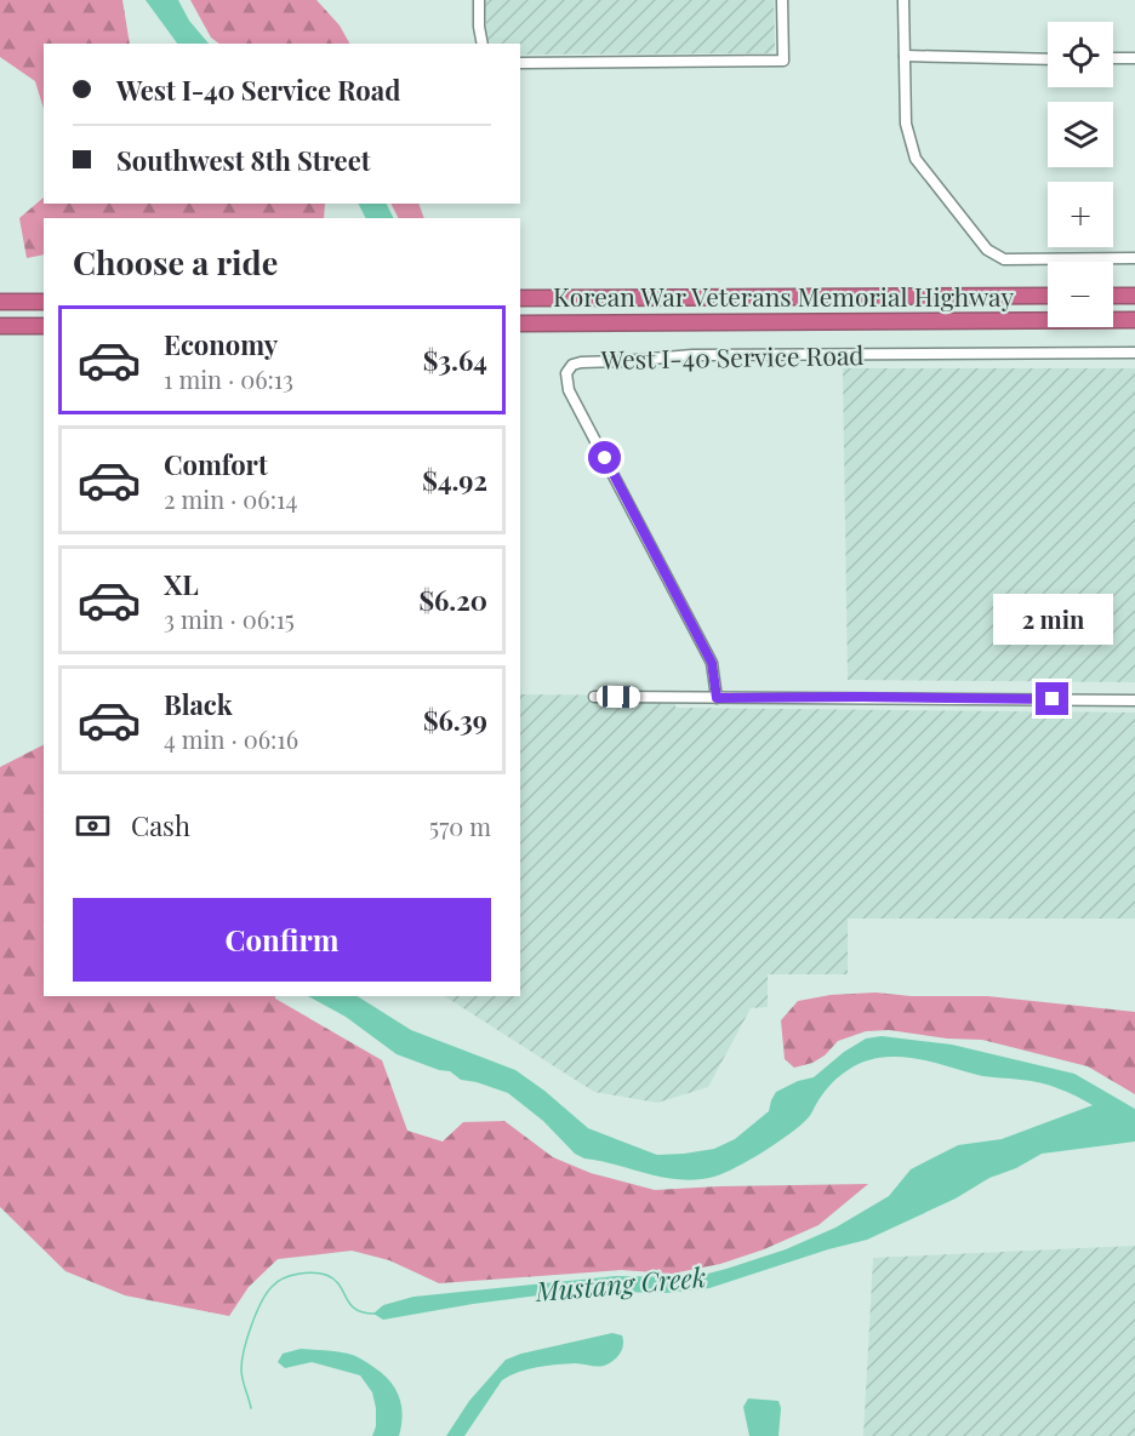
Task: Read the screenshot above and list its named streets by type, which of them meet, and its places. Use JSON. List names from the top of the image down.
{
  "streets": {
    "highway": ["Korean War Veterans Memorial Highway"],
    "street": ["West I-40 Service Road"]
  },
  "water": ["Mustang Creek"],
  "page": {
    "map_buttons": ["+", "−"],
    "banner": ["West I-40 Service Road", "Southwest 8th Street"],
    "heading": "Choose a ride",
    "list": [
      {
        "name": "Economy",
        "note": "1 min · 06:13",
        "value": "$3.64"
      },
      {
        "name": "Comfort",
        "note": "2 min · 06:14",
        "value": "$4.92"
      },
      {
        "name": "XL",
        "note": "3 min · 06:15",
        "value": "$6.20"
      },
      {
        "name": "Black",
        "note": "4 min · 06:16",
        "value": "$6.39"
      }
    ],
    "bubble": "2 min",
    "pay": ["Cash", "570 m"],
    "buttons": "Confirm"
  }
}
